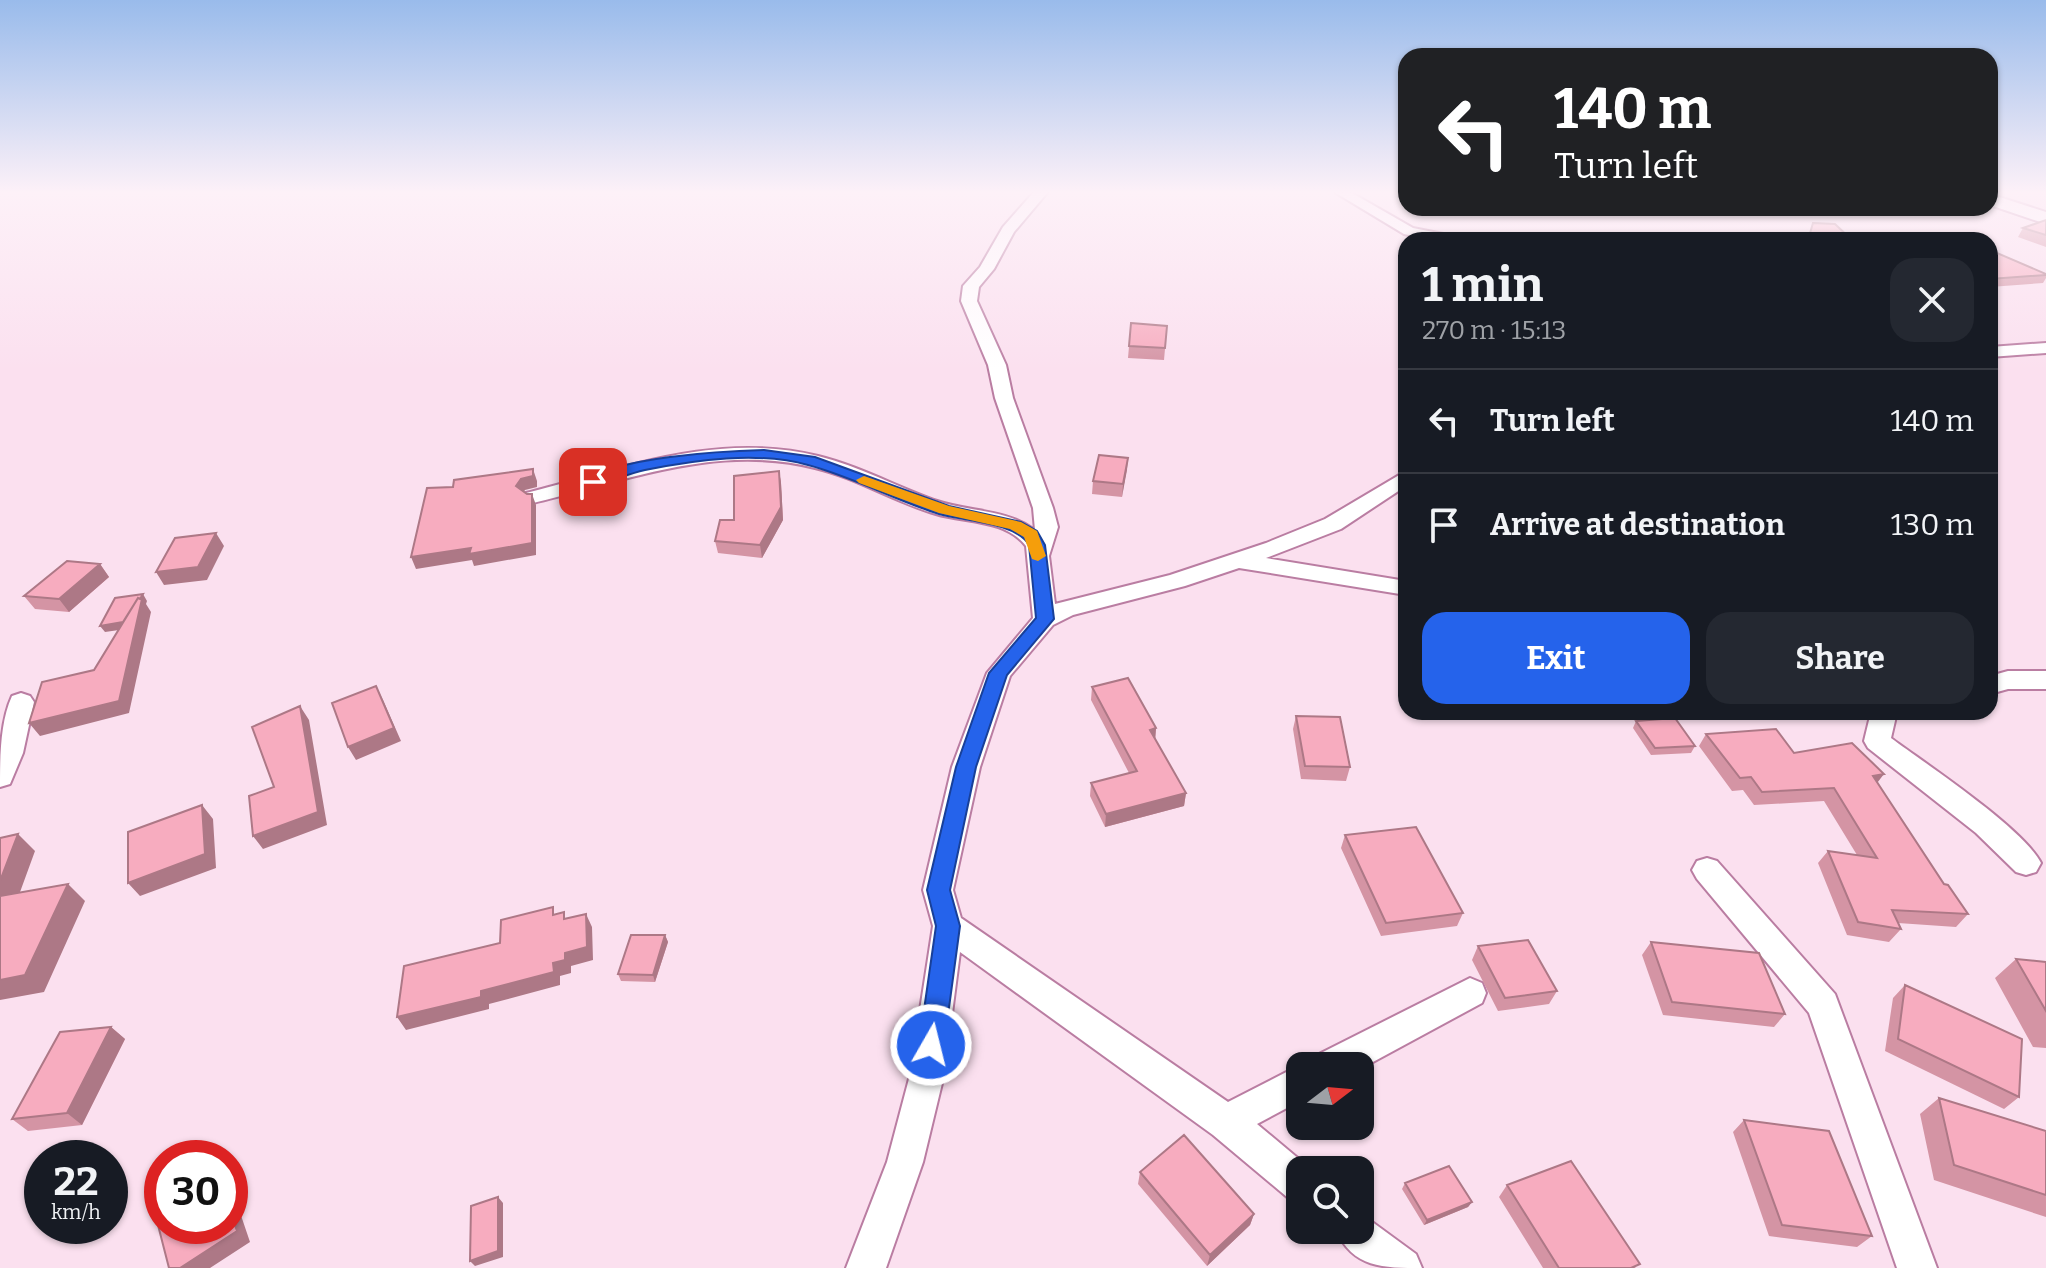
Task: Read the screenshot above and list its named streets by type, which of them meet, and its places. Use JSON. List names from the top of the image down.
{
  "north": "right",
  "page": {
    "turn": ["140 m", "Turn left"],
    "heading": ["1 min", "270 m · 15:13"],
    "list": [
      {
        "name": "Turn left",
        "value": "140 m"
      },
      {
        "name": "Arrive at destination",
        "value": "130 m"
      }
    ],
    "buttons": ["Exit", "Share"],
    "speed": "22 km/h",
    "limit": "30"
  }
}
